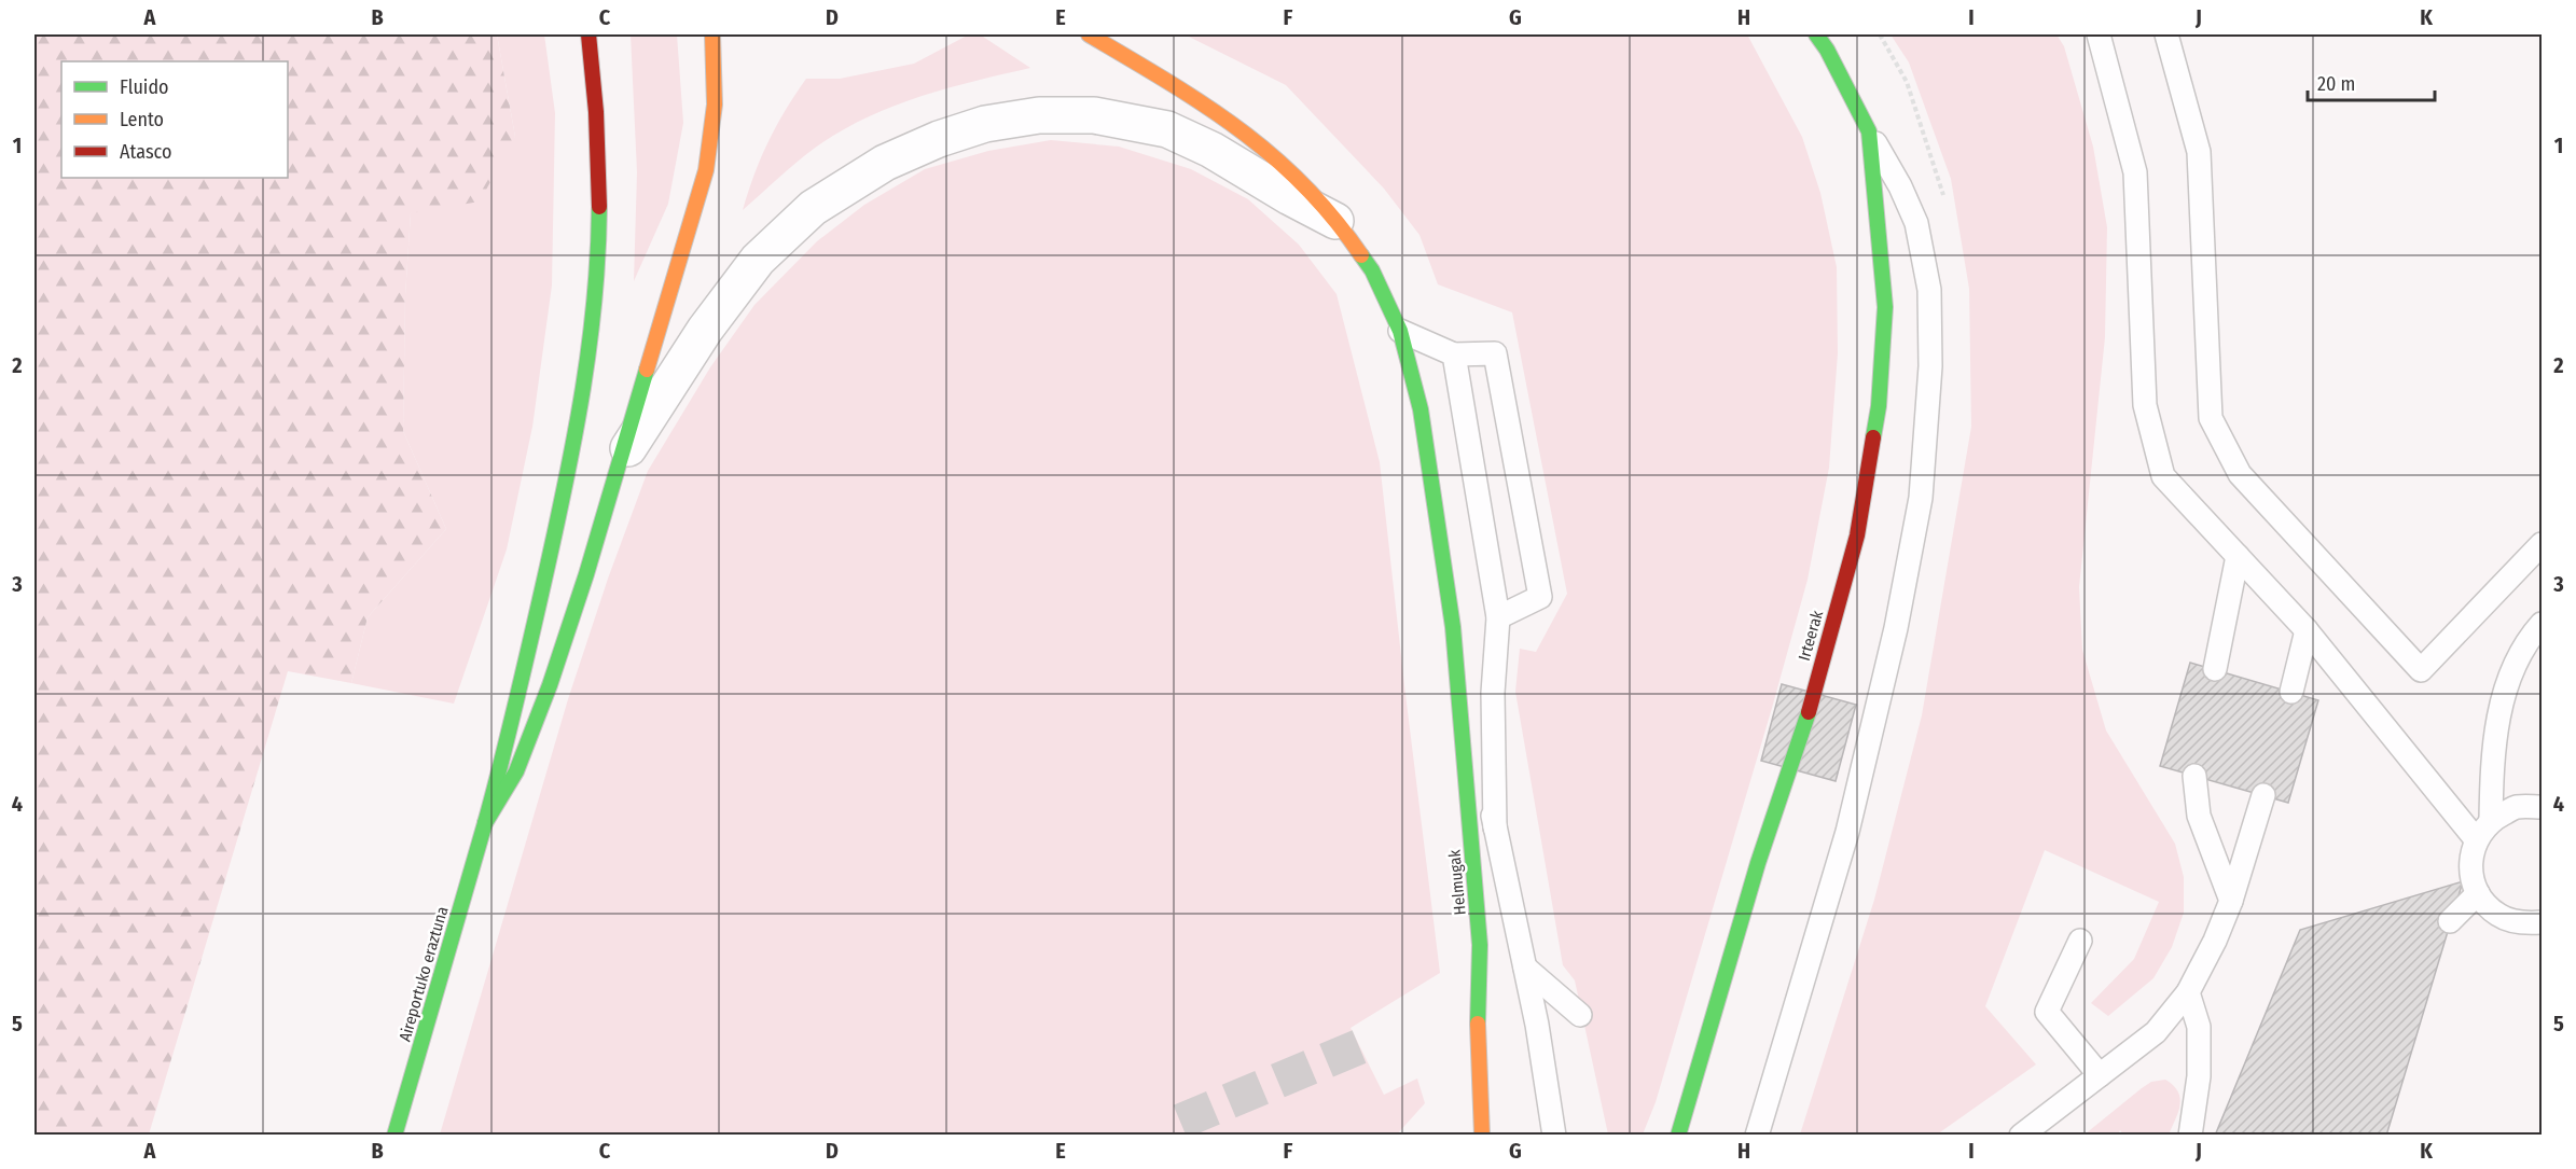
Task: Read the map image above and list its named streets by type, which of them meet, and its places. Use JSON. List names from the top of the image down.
{
  "streets": {
    "main road": ["Irteerak", "Helmugak", "Aireportuko eraztuna"]
  },
  "legend": ["Fluido", "Lento", "Atasco"],
  "scale_bar": "20 m",
  "grid": {
    "columns": [
      "A",
      "B",
      "C",
      "D",
      "E",
      "F",
      "G",
      "H",
      "I",
      "J",
      "K"
    ],
    "rows": [
      "1",
      "2",
      "3",
      "4",
      "5"
    ]
  }
}
